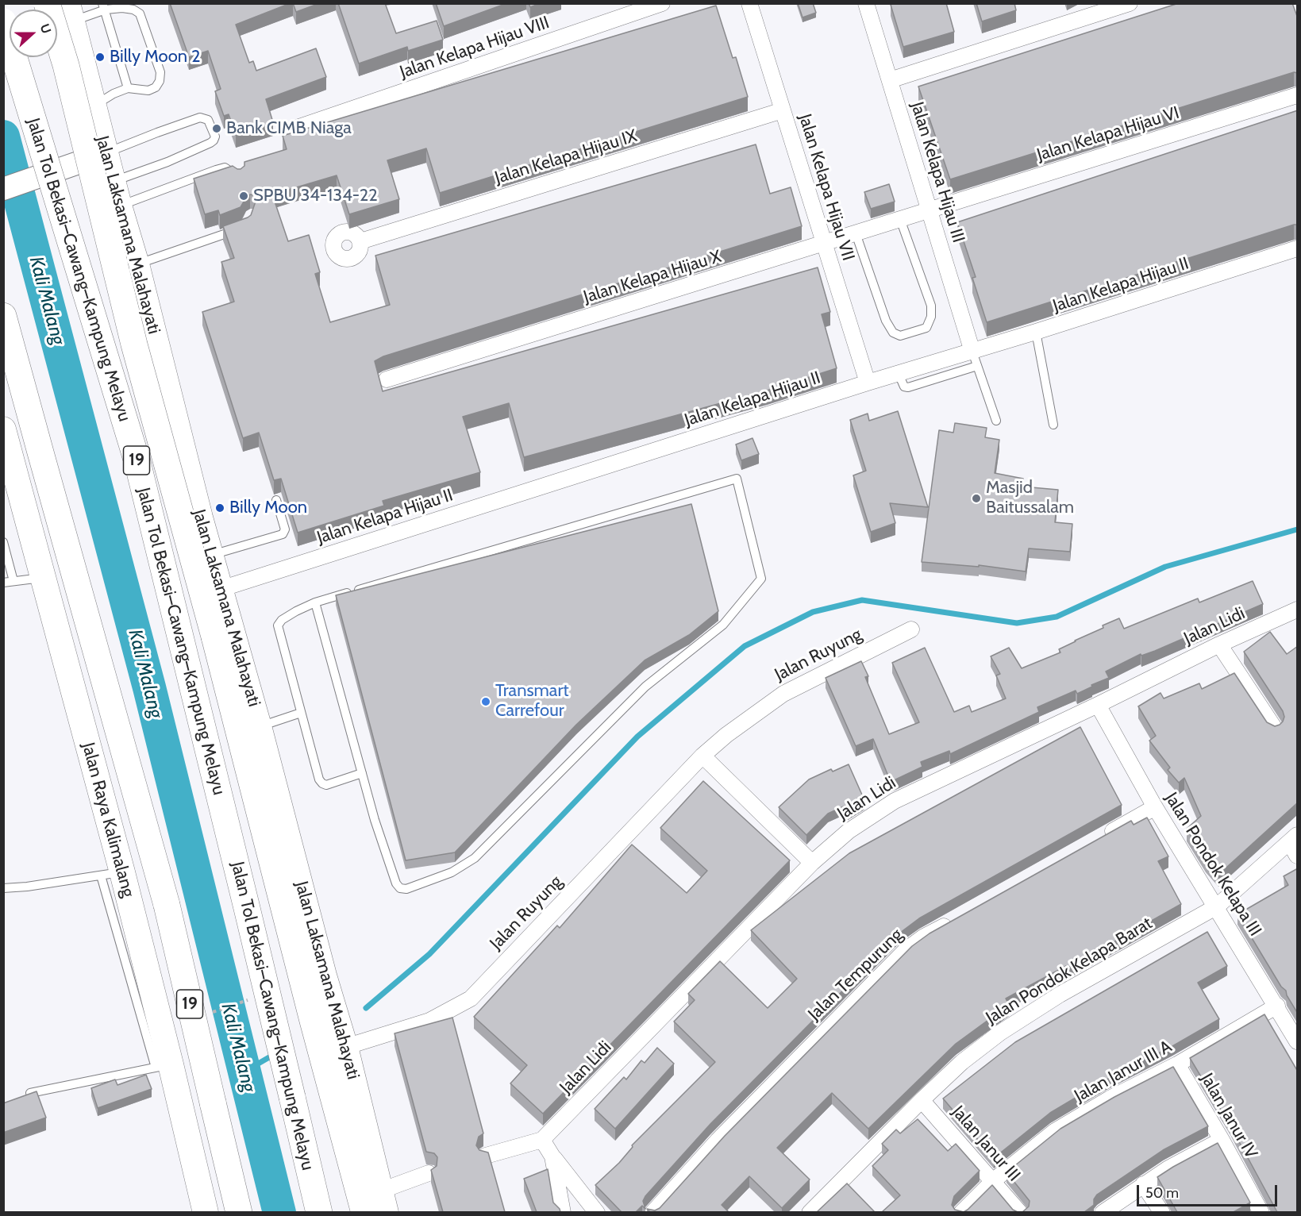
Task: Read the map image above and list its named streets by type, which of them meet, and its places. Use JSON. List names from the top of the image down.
{
  "streets": {
    "highway": ["Jalan Tol Bekasi–Cawang–Kampung Melayu", "19"],
    "main road": ["Jalan Laksamana Malahayati", "Jalan Raya Kalimalang"],
    "street": [
      "Jalan Kelapa Hijau VIII",
      "Jalan Kelapa Hijau VI",
      "Jalan Kelapa Hijau IX",
      "Jalan Kelapa Hijau III",
      "Jalan Kelapa Hijau VII",
      "Jalan Kelapa Hijau X",
      "Jalan Kelapa Hijau II",
      "Jalan Lidi",
      "Jalan Ruyung",
      "Jalan Pondok Kelapa III",
      "Jalan Pondok Kelapa Barat",
      "Jalan Tempurung",
      "Jalan Janur III A",
      "Jalan Janur IV",
      "Jalan Janur III"
    ]
  },
  "crossings": [
    ["Jalan Kelapa Hijau VI", "Jalan Kelapa Hijau III"],
    ["Jalan Kelapa Hijau VI", "Jalan Kelapa Hijau X"],
    ["Jalan Kelapa Hijau IX", "Jalan Kelapa Hijau VII"],
    ["Jalan Kelapa Hijau III", "Jalan Kelapa Hijau X"],
    ["Jalan Kelapa Hijau III", "Jalan Kelapa Hijau II"],
    ["Jalan Kelapa Hijau VII", "Jalan Kelapa Hijau X"],
    ["Jalan Kelapa Hijau VII", "Jalan Kelapa Hijau II"],
    ["Jalan Laksamana Malahayati", "Jalan Kelapa Hijau II"],
    ["Jalan Laksamana Malahayati", "Jalan Ruyung"],
    ["Jalan Lidi", "Jalan Pondok Kelapa III"],
    ["Jalan Pondok Kelapa III", "Jalan Pondok Kelapa Barat"],
    ["Jalan Pondok Kelapa III", "Jalan Janur III A"],
    ["Jalan Pondok Kelapa Barat", "Jalan Janur III"],
    ["Jalan Janur III A", "Jalan Janur IV"],
    ["Jalan Janur III A", "Jalan Janur III"]
  ],
  "water": ["Kali Malang"],
  "places": [
    "Billy Moon 2",
    "Bank CIMB Niaga",
    "SPBU 34-134-22",
    "Masjid Baitussalam",
    "Billy Moon",
    "Transmart Carrefour"
  ],
  "scale_bar": "50 m",
  "north": "right"
}
